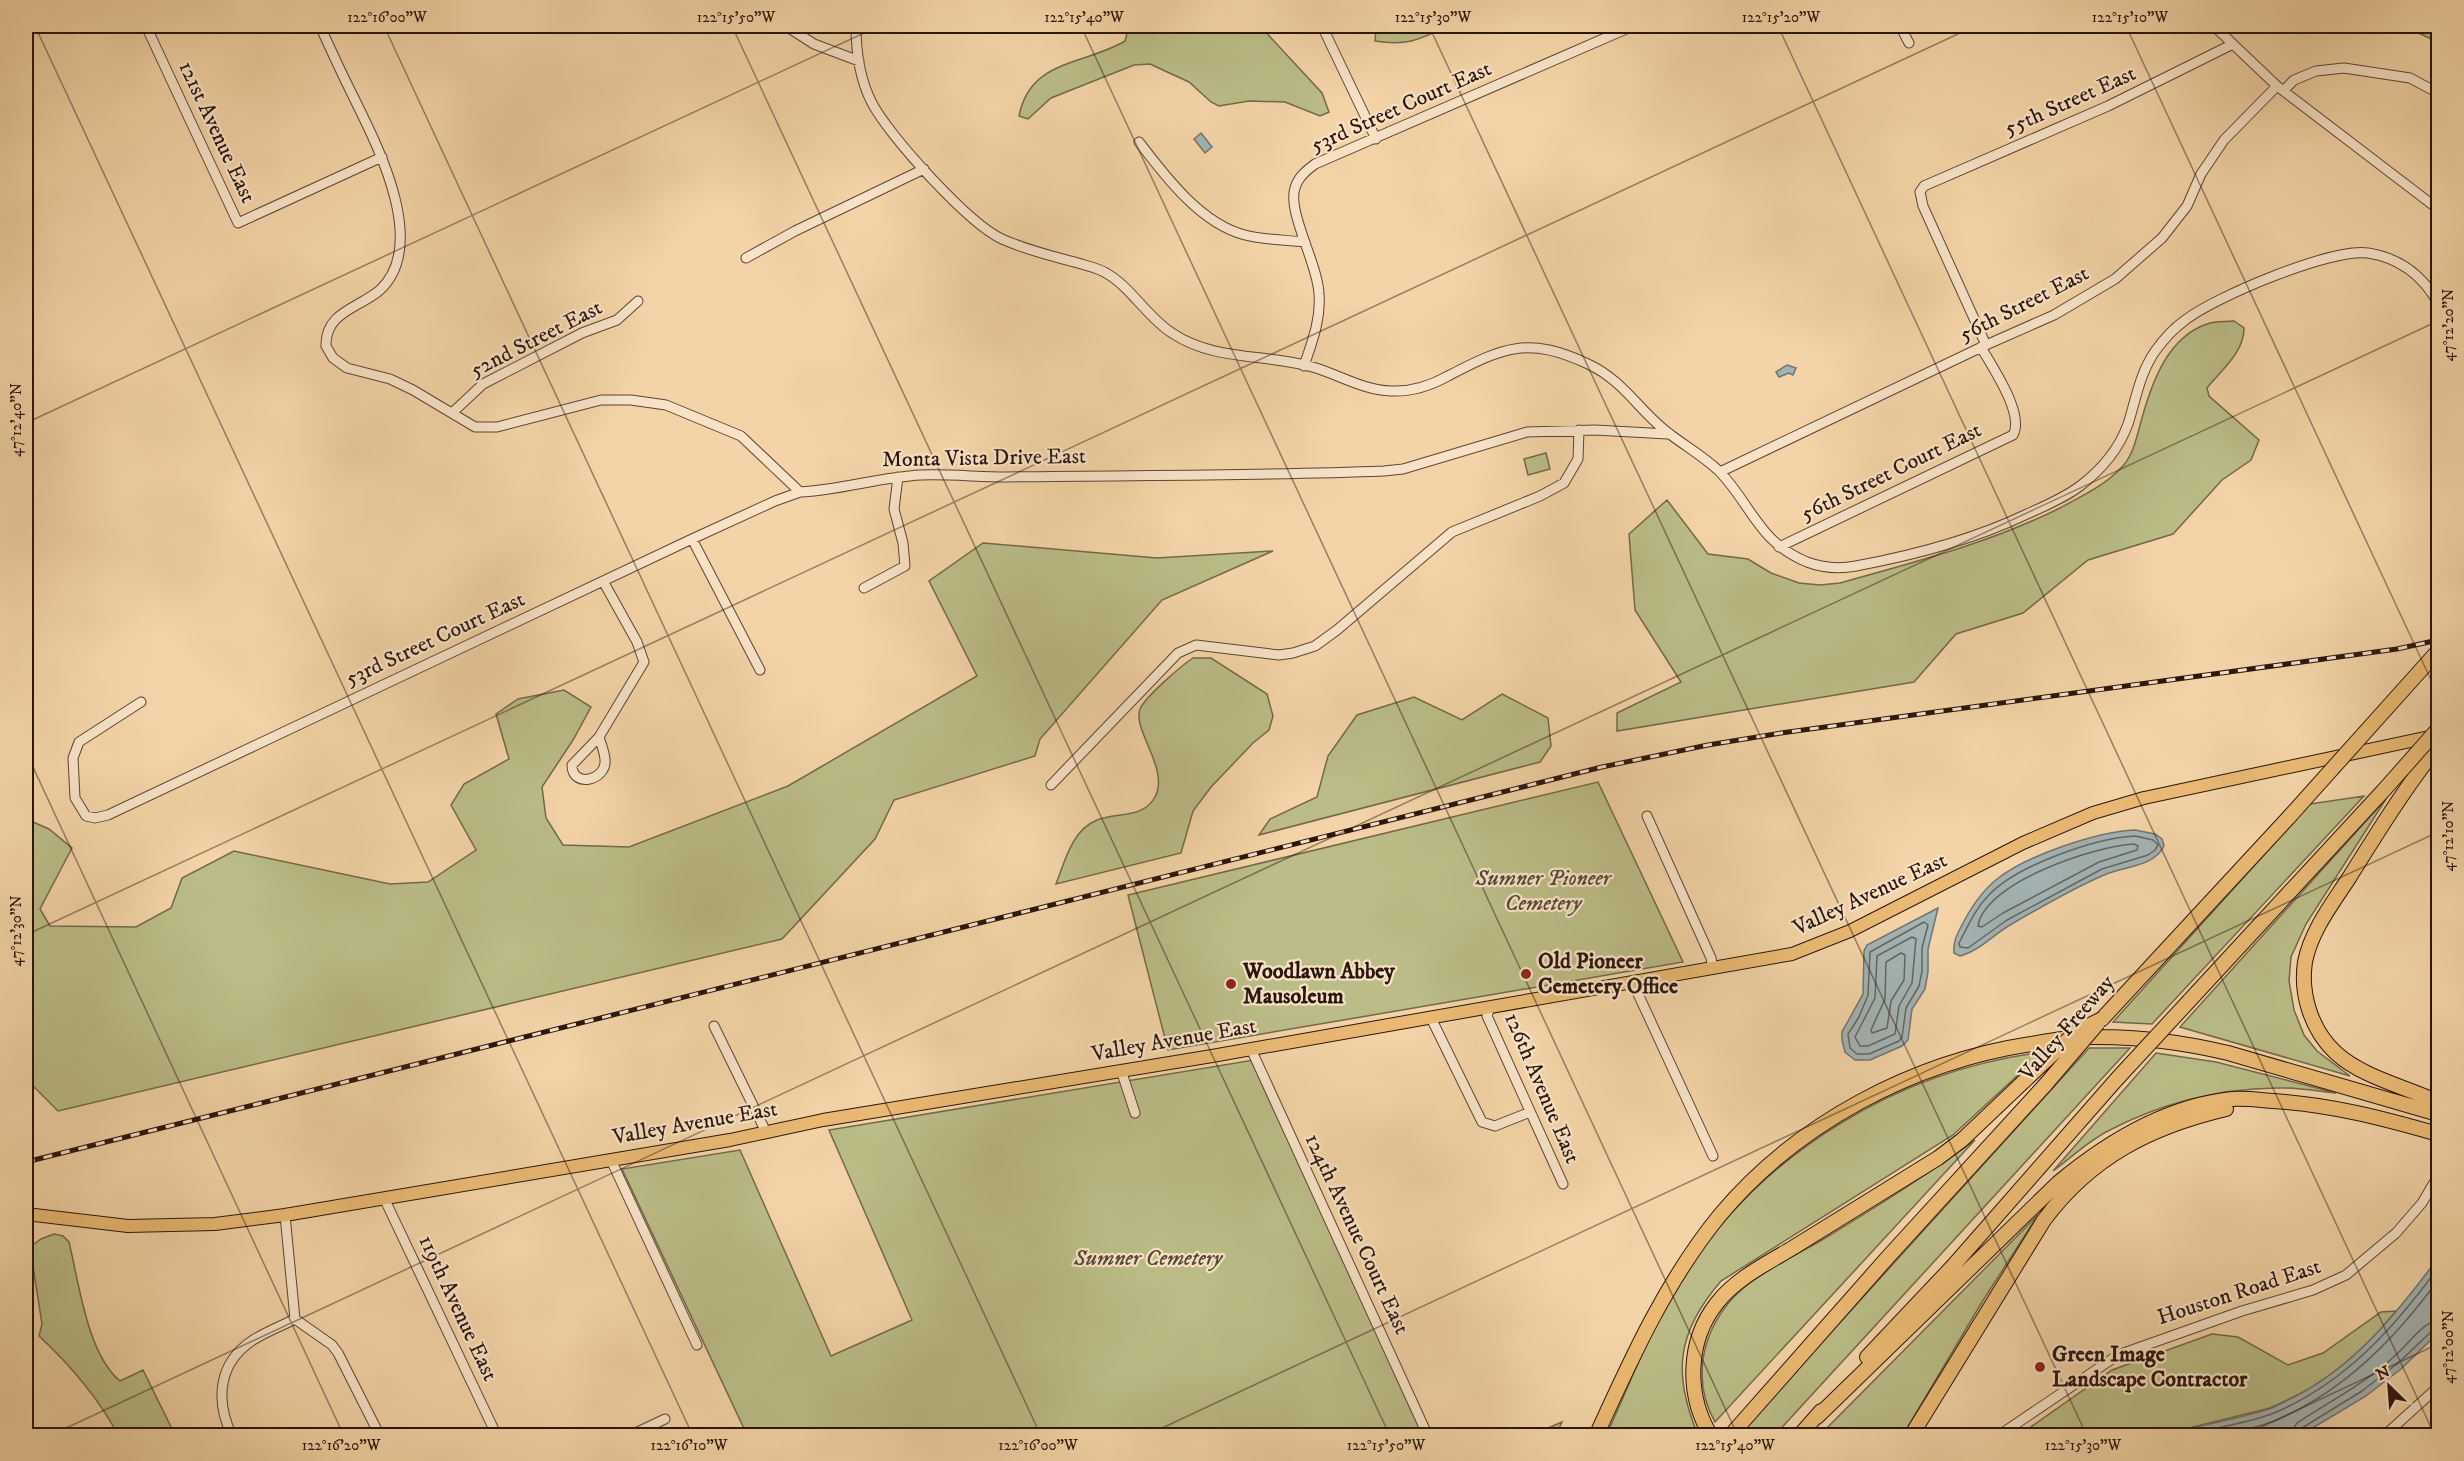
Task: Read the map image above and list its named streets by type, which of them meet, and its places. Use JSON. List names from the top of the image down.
{
  "streets": {
    "highway": ["Valley Freeway"],
    "main road": ["Valley Avenue East"],
    "street": [
      "55th Street East",
      "53rd Street Court East",
      "121st Avenue East",
      "56th Street East",
      "52nd Street East",
      "Monta Vista Drive East",
      "56th Street Court East",
      "126th Avenue East",
      "124th Avenue Court East",
      "Houston Road East",
      "119th Avenue East"
    ]
  },
  "crossings": [
    ["55th Street East", "56th Street East"],
    ["55th Street East", "56th Street Court East"],
    ["53rd Street Court East", "Monta Vista Drive East"],
    ["56th Street East", "56th Street Court East"],
    ["Valley Avenue East", "126th Avenue East"],
    ["Valley Avenue East", "124th Avenue Court East"],
    ["Valley Avenue East", "119th Avenue East"]
  ],
  "parks": ["Sumner Pioneer Cemetery", "Sumner Cemetery"],
  "places": ["Old Pioneer Cemetery Office", "Woodlawn Abbey Mausoleum", "Green Image Landscape Contractor"],
  "north": "top left",
  "coordinates": [
    "122°16'00\"W",
    "122°15'50\"W",
    "122°15'40\"W",
    "122°15'30\"W",
    "122°15'20\"W",
    "122°15'10\"W",
    "47°12'20\"N",
    "47°12'40\"N",
    "47°12'10\"N",
    "47°12'30\"N",
    "47°12'00\"N",
    "122°16'20\"W",
    "122°16'10\"W"
  ]
}
